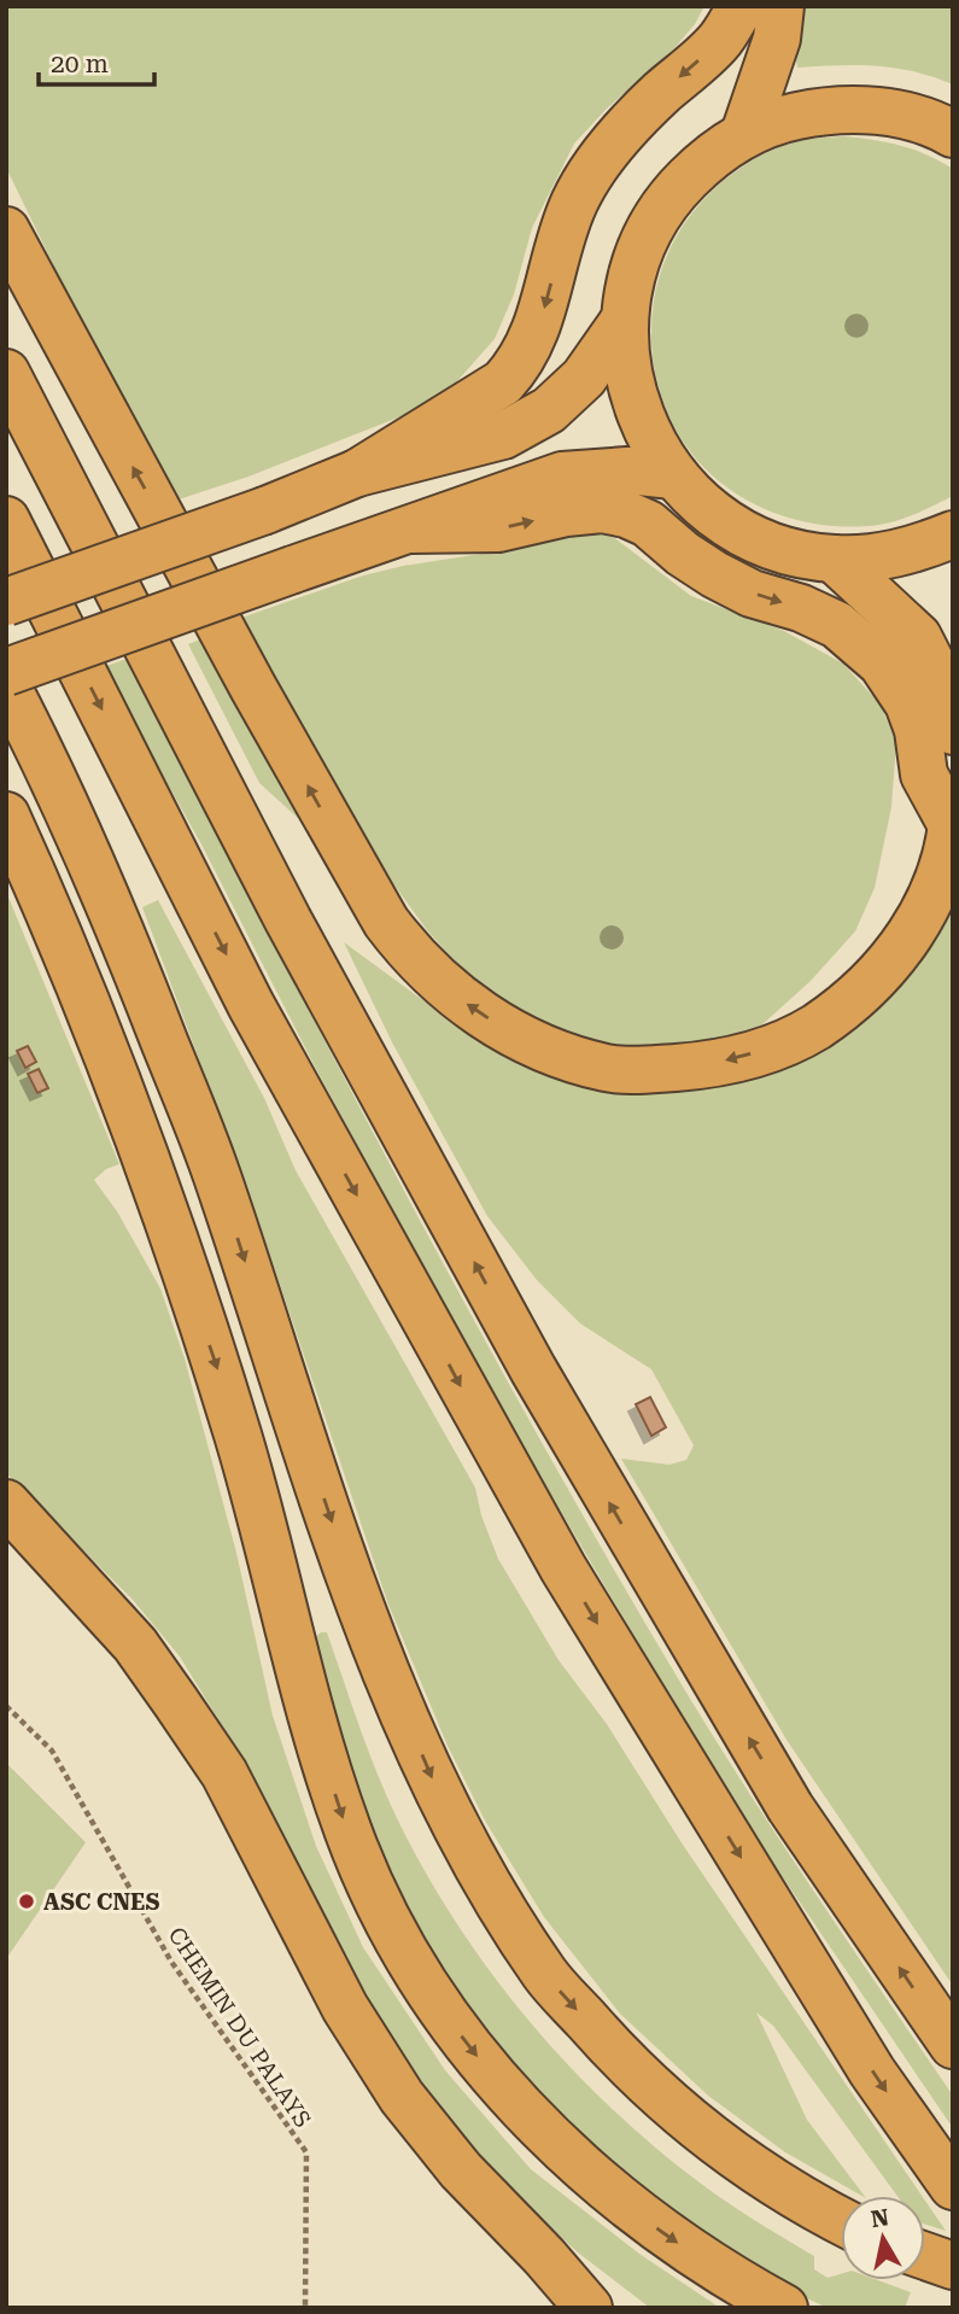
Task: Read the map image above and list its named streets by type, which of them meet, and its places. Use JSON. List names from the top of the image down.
{
  "streets": {
    "path": ["CHEMIN DU PALAYS"]
  },
  "places": ["ASC CNES"],
  "scale_bar": "20 m",
  "north": "top"
}
